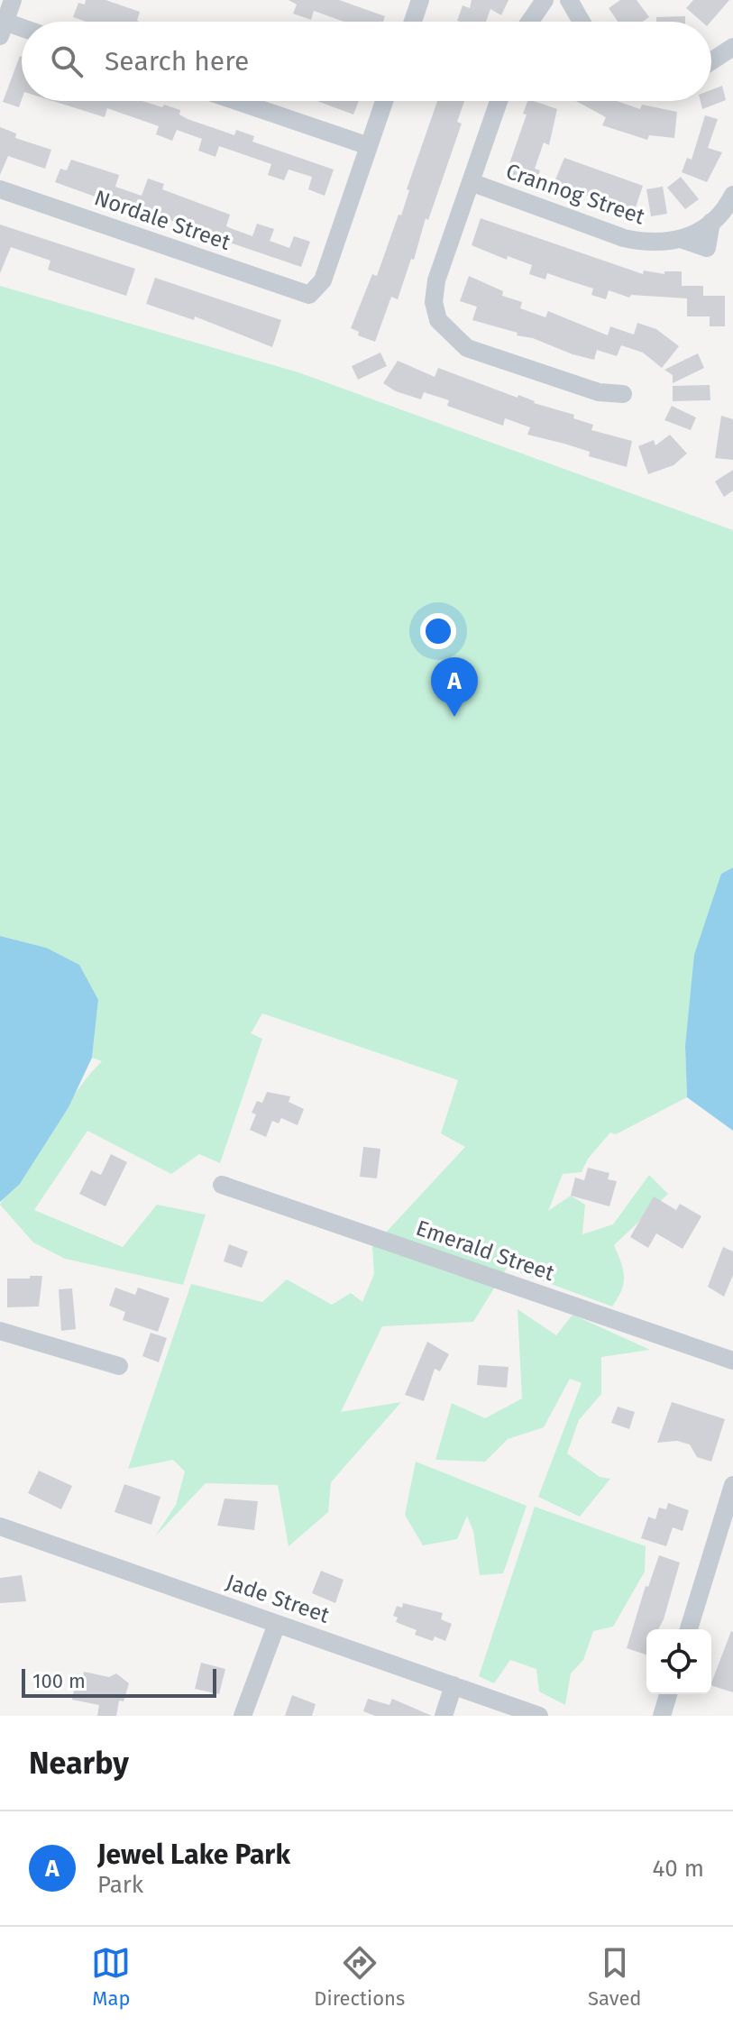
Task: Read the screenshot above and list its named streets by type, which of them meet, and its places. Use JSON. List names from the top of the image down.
{
  "streets": {
    "street": [
      "Crannog Street",
      "Nordale Street",
      "Emerald Street",
      "Jade Street"
    ]
  },
  "scale_bar": "100 m",
  "page": {
    "search": "Search here",
    "pins": "A",
    "scale": "100 m",
    "heading": "Nearby",
    "list": [
      {
        "mark": "A",
        "name": "Jewel Lake Park",
        "note": "Park",
        "value": "40 m"
      }
    ],
    "nav": ["Map", "Directions", "Saved"]
  }
}
